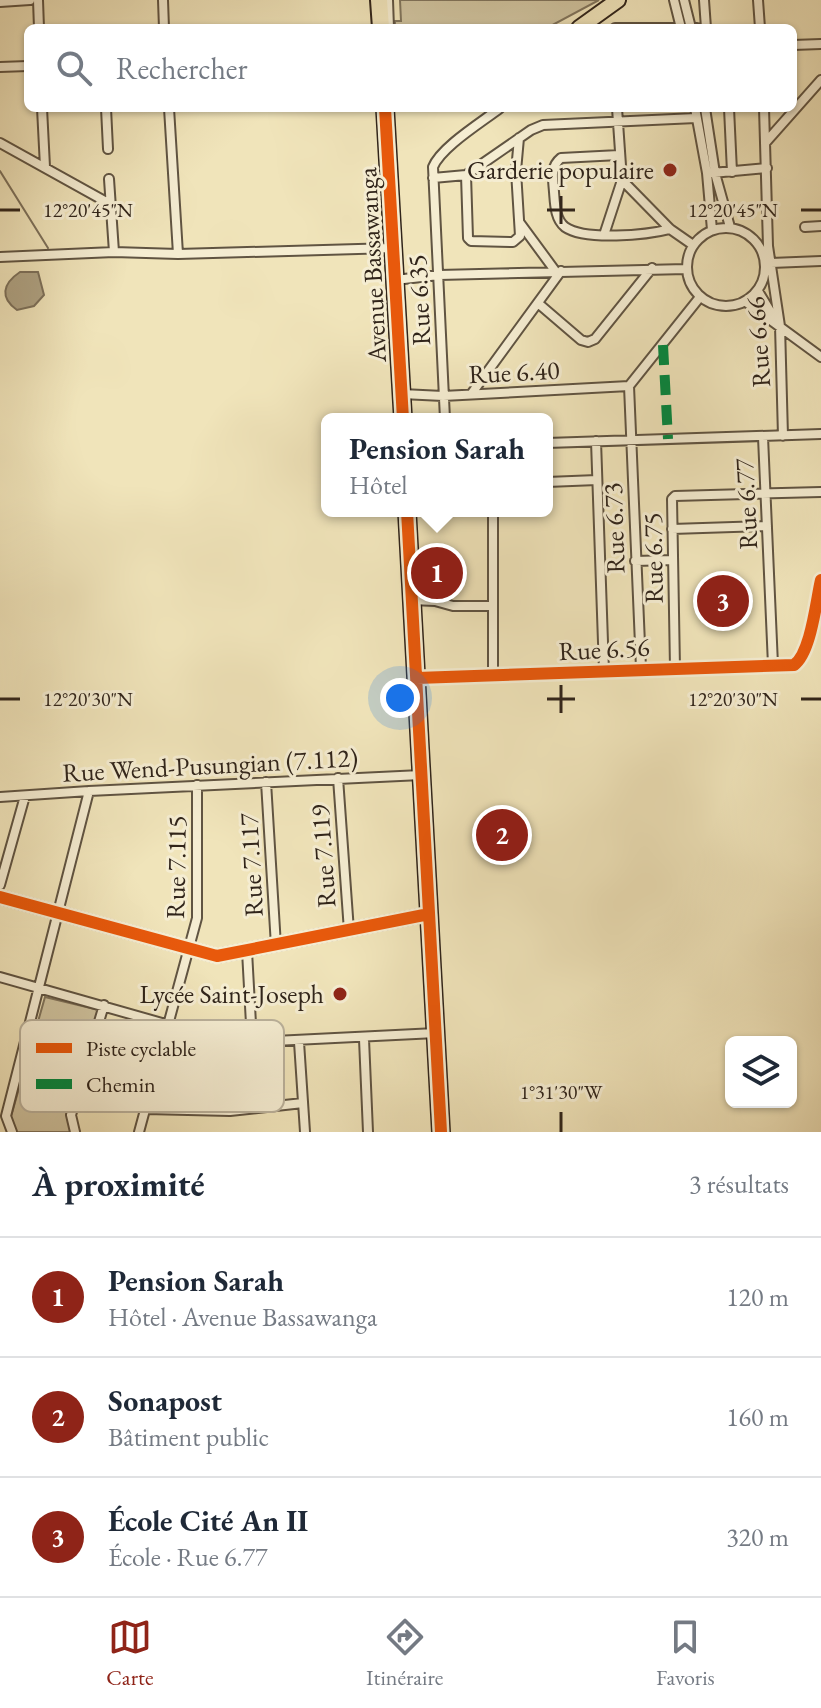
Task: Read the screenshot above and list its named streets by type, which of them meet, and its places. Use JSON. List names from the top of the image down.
{
  "streets": {
    "highway": ["Avenue Bassawanga"],
    "street": [
      "Rue 6.35",
      "Rue 6.66",
      "Rue 6.40",
      "Rue 6.77",
      "Rue 6.73",
      "Rue 6.75",
      "Rue 6.56",
      "Rue Wend-Pusungian (7.112)",
      "Rue 7.119",
      "Rue 7.117",
      "Rue 7.115"
    ]
  },
  "crossings": [
    ["Avenue Bassawanga", "Rue 6.40"],
    ["Rue 6.35", "Rue 6.40"],
    ["Rue 6.40", "Rue 6.73"],
    ["Rue 6.77", "Rue 6.75"],
    ["Rue 6.77", "Rue 6.56"],
    ["Rue 6.73", "Rue 6.56"],
    ["Rue 6.75", "Rue 6.56"],
    ["Rue Wend-Pusungian (7.112)", "Rue 7.119"],
    ["Rue Wend-Pusungian (7.112)", "Rue 7.117"],
    ["Rue Wend-Pusungian (7.112)", "Rue 7.115"]
  ],
  "places": ["Garderie populaire", "Lycée Saint-Joseph"],
  "legend": ["Piste cyclable", "Chemin"],
  "page": {
    "search": "Rechercher",
    "popup": ["Pension Sarah", "Hôtel"],
    "pins": ["1", "3", "2"],
    "heading": ["À proximité", "3 résultats"],
    "list": [
      {
        "mark": "1",
        "name": "Pension Sarah",
        "note": "Hôtel · Avenue Bassawanga",
        "value": "120 m"
      },
      {
        "mark": "2",
        "name": "Sonapost",
        "note": "Bâtiment public",
        "value": "160 m"
      },
      {
        "mark": "3",
        "name": "École Cité An II",
        "note": "École · Rue 6.77",
        "value": "320 m"
      }
    ],
    "nav": ["Carte", "Itinéraire", "Favoris"]
  },
  "coordinates": ["12°20'45\"N", "12°20'30\"N", "1°31'30\"W"]
}
